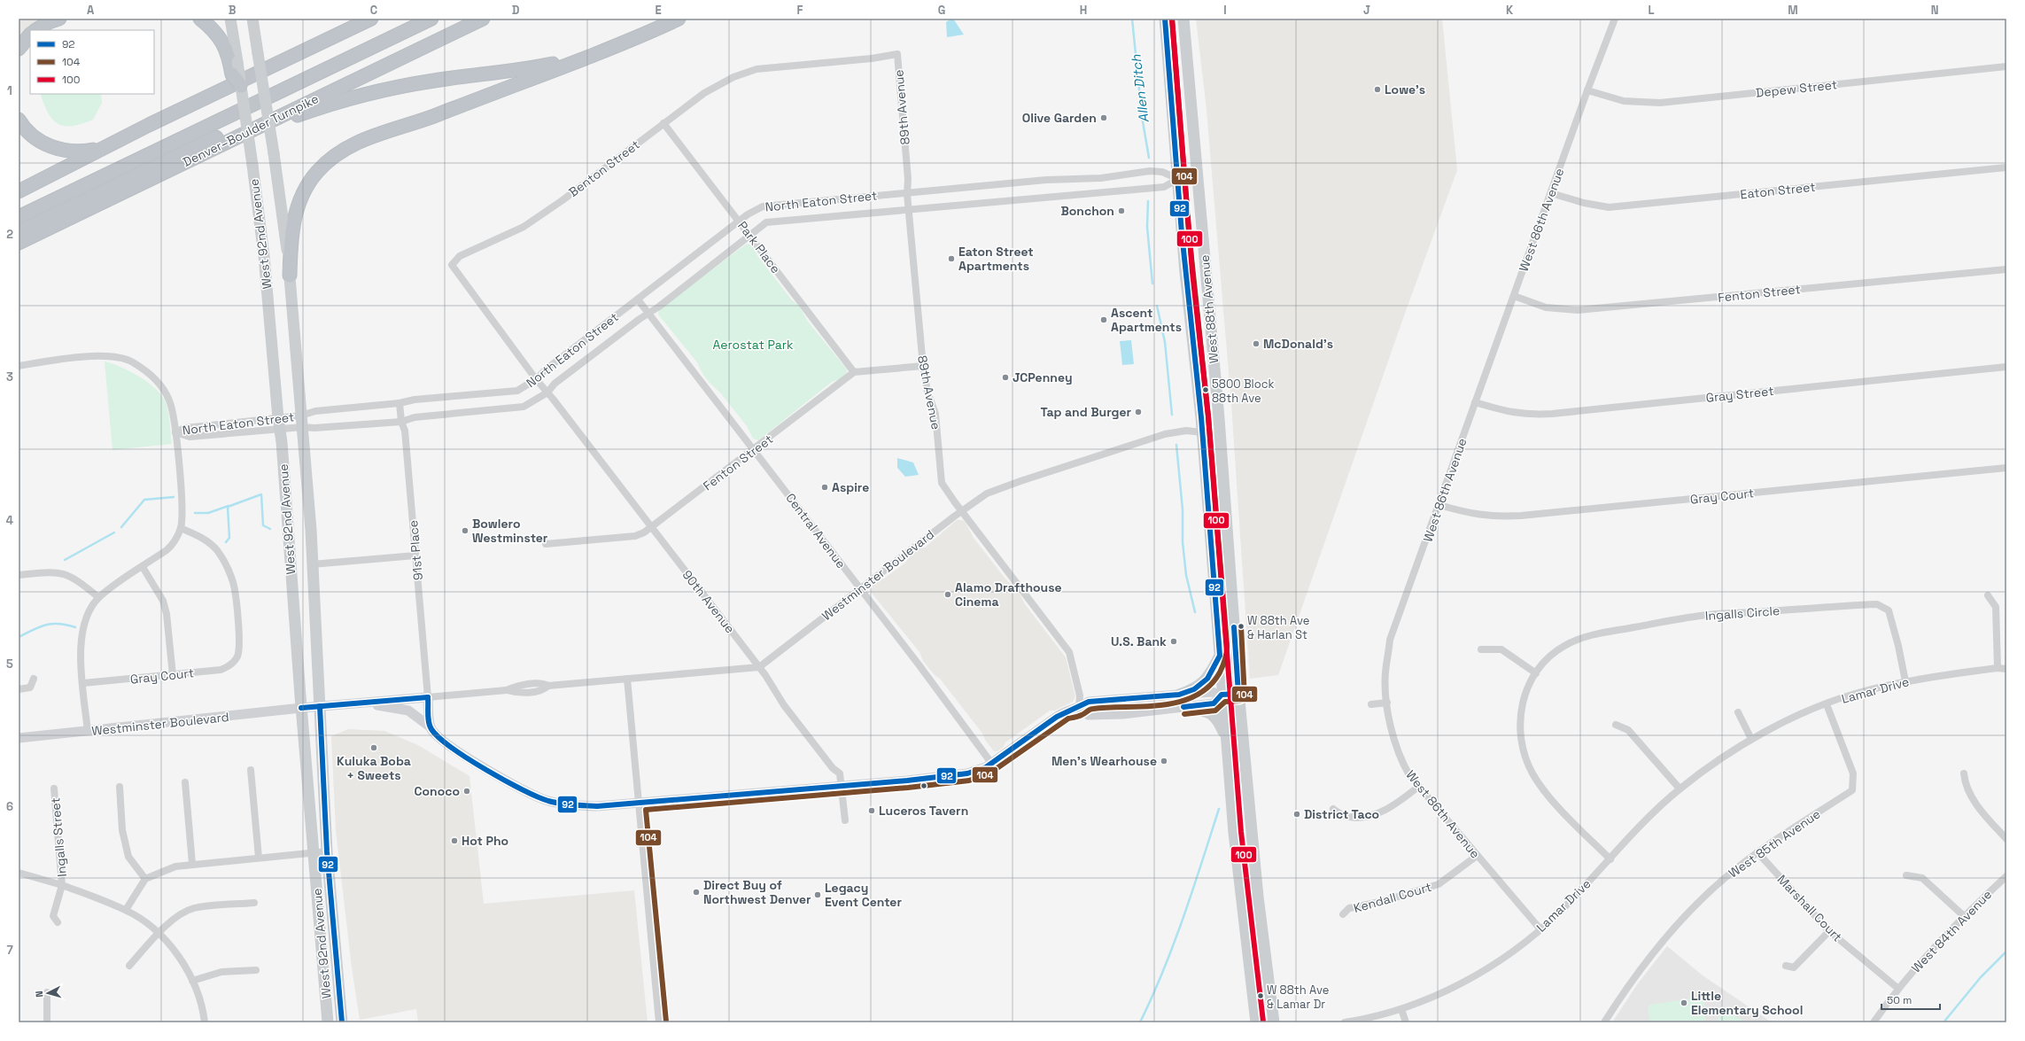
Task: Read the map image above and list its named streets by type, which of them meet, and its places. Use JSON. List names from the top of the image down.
{
  "streets": {
    "highway": ["Denver–Boulder Turnpike"],
    "main road": ["West 92nd Avenue", "West 88th Avenue"],
    "street": [
      "Depew Street",
      "89th Avenue",
      "Benton Street",
      "Eaton Street",
      "North Eaton Street",
      "West 86th Avenue",
      "Park Place",
      "Fenton Street",
      "Gray Street",
      "Gray Court",
      "Central Avenue",
      "91st Place",
      "Westminster Boulevard",
      "90th Avenue",
      "Ingalls Circle",
      "Lamar Drive",
      "Ingalls Street",
      "West 85th Avenue",
      "Kendall Court",
      "Marshall Court",
      "West 84th Avenue"
    ]
  },
  "crossings": [
    ["Depew Street", "West 86th Avenue"],
    ["89th Avenue", "Benton Street"],
    ["89th Avenue", "North Eaton Street"],
    ["89th Avenue", "Westminster Boulevard"],
    ["Benton Street", "North Eaton Street"],
    ["Benton Street", "Park Place"],
    ["Benton Street", "90th Avenue"],
    ["Eaton Street", "West 86th Avenue"],
    ["North Eaton Street", "West 92nd Avenue"],
    ["North Eaton Street", "Park Place"],
    ["North Eaton Street", "West 88th Avenue"],
    ["North Eaton Street", "Central Avenue"],
    ["North Eaton Street", "91st Place"],
    ["North Eaton Street", "90th Avenue"],
    ["West 86th Avenue", "Fenton Street"],
    ["West 86th Avenue", "Gray Street"],
    ["West 86th Avenue", "Gray Court"],
    ["West 86th Avenue", "Lamar Drive"],
    ["West 86th Avenue", "Kendall Court"],
    ["West 92nd Avenue", "Westminster Boulevard"],
    ["Park Place", "Fenton Street"],
    ["Fenton Street", "Central Avenue"],
    ["Fenton Street", "90th Avenue"],
    ["West 88th Avenue", "Westminster Boulevard"],
    ["Central Avenue", "Westminster Boulevard"],
    ["Westminster Boulevard", "90th Avenue"],
    ["Ingalls Circle", "Lamar Drive"],
    ["Lamar Drive", "West 85th Avenue"],
    ["West 85th Avenue", "Marshall Court"],
    ["Marshall Court", "West 84th Avenue"]
  ],
  "water": ["Allen Ditch"],
  "parks": ["Aerostat Park"],
  "places": [
    "Lowe's",
    "Olive Garden",
    "Bonchon",
    "Eaton Street Apartments",
    "Ascent Apartments",
    "McDonald's",
    "JCPenney",
    "5800 Block 88th Ave",
    "Tap and Burger",
    "Aspire",
    "Bowlero Westminster",
    "Alamo Drafthouse Cinema",
    "W 88th Ave & Harlan St",
    "U.S. Bank",
    "Kuluka Boba + Sweets",
    "Men's Wearhouse",
    "Conoco",
    "Luceros Tavern",
    "District Taco",
    "Hot Pho",
    "Direct Buy of Northwest Denver",
    "Legacy Event Center",
    "W 88th Ave & Lamar Dr",
    "Little Elementary School"
  ],
  "lines": ["transit line 92", "transit line 104", "transit line 100"],
  "legend": ["92", "104", "100"],
  "scale_bar": "50 m",
  "north": "left",
  "grid": {
    "columns": [
      "A",
      "B",
      "C",
      "D",
      "E",
      "F",
      "G",
      "H",
      "I",
      "J",
      "K",
      "L",
      "M",
      "N"
    ],
    "rows": [
      "1",
      "2",
      "3",
      "4",
      "5",
      "6",
      "7"
    ]
  }
}
